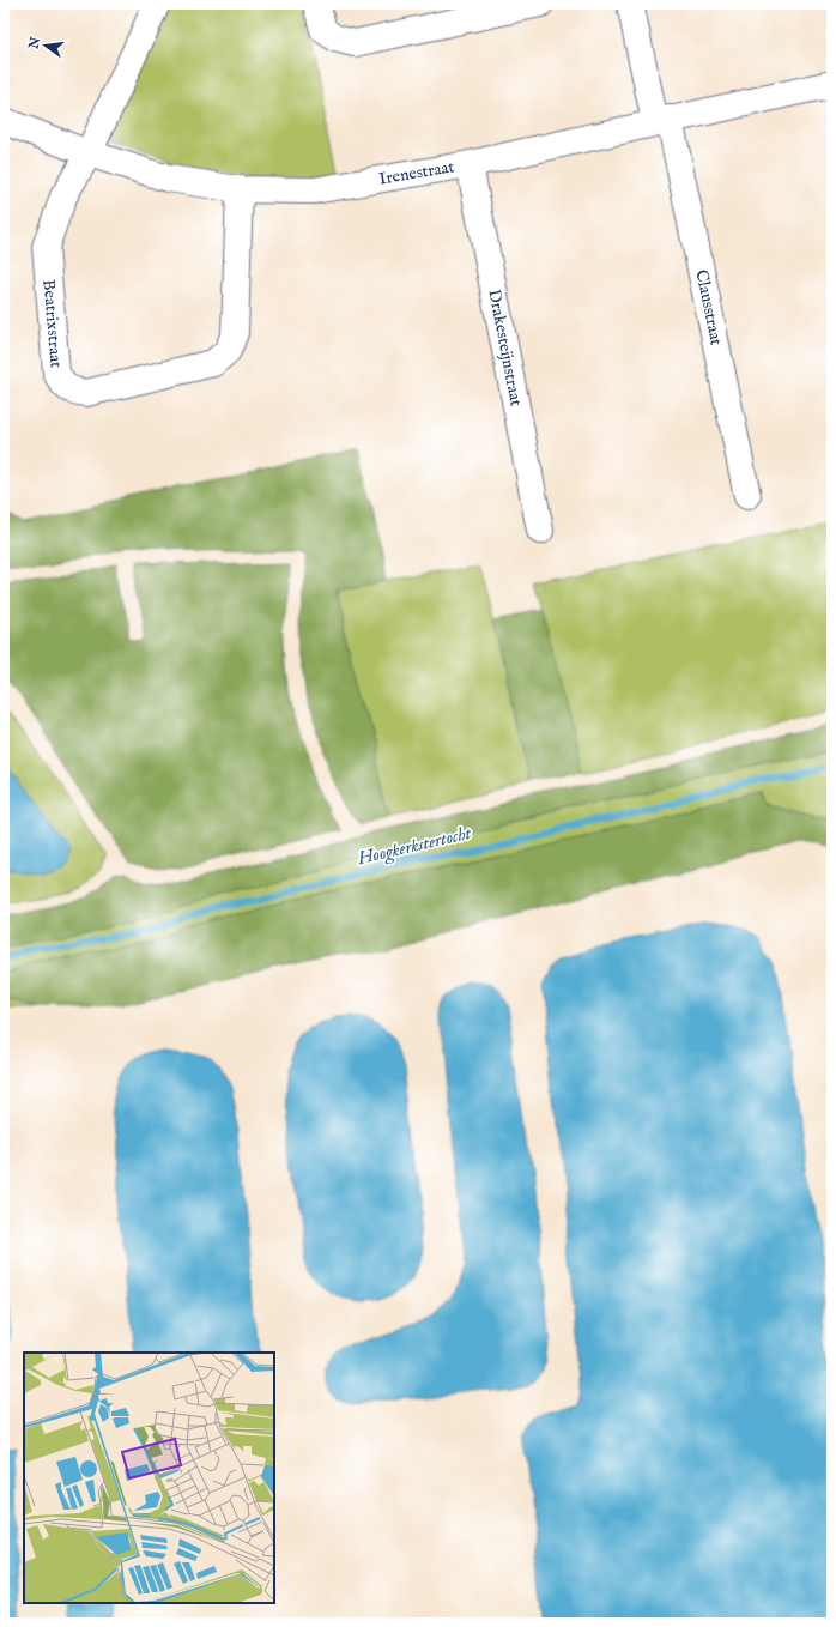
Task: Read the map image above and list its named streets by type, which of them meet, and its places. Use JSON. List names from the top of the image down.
{
  "streets": {
    "street": [
      "Irenestraat",
      "Clausstraat",
      "Beatrixstraat",
      "Drakesteijnstraat"
    ]
  },
  "crossings": [
    ["Irenestraat", "Clausstraat"],
    ["Irenestraat", "Beatrixstraat"],
    ["Irenestraat", "Drakesteijnstraat"]
  ],
  "water": ["Hoogkerkstertocht"],
  "north": "left"
}
